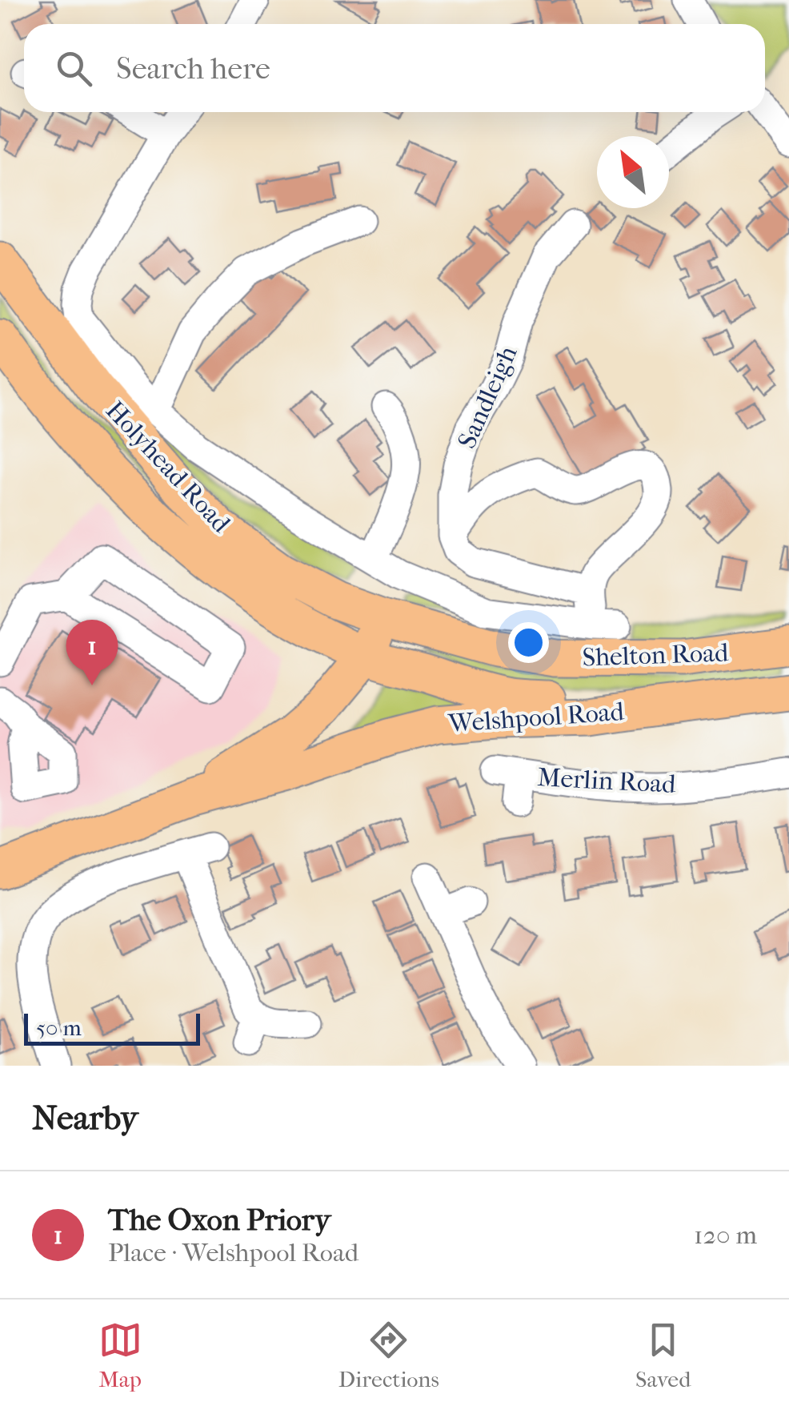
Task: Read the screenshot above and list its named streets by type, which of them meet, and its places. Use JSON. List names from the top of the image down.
{
  "streets": {
    "main road": ["Holyhead Road", "Shelton Road", "Welshpool Road"],
    "street": ["Sandleigh", "Merlin Road"]
  },
  "crossings": [
    ["Holyhead Road", "Shelton Road"],
    ["Holyhead Road", "Welshpool Road"],
    ["Shelton Road", "Welshpool Road"]
  ],
  "scale_bar": "50 m",
  "north": "top left",
  "page": {
    "search": "Search here",
    "pins": "1",
    "scale": "50 m",
    "heading": "Nearby",
    "list": [
      {
        "mark": "1",
        "name": "The Oxon Priory",
        "note": "Place · Welshpool Road",
        "value": "120 m"
      }
    ],
    "nav": ["Map", "Directions", "Saved"]
  }
}
